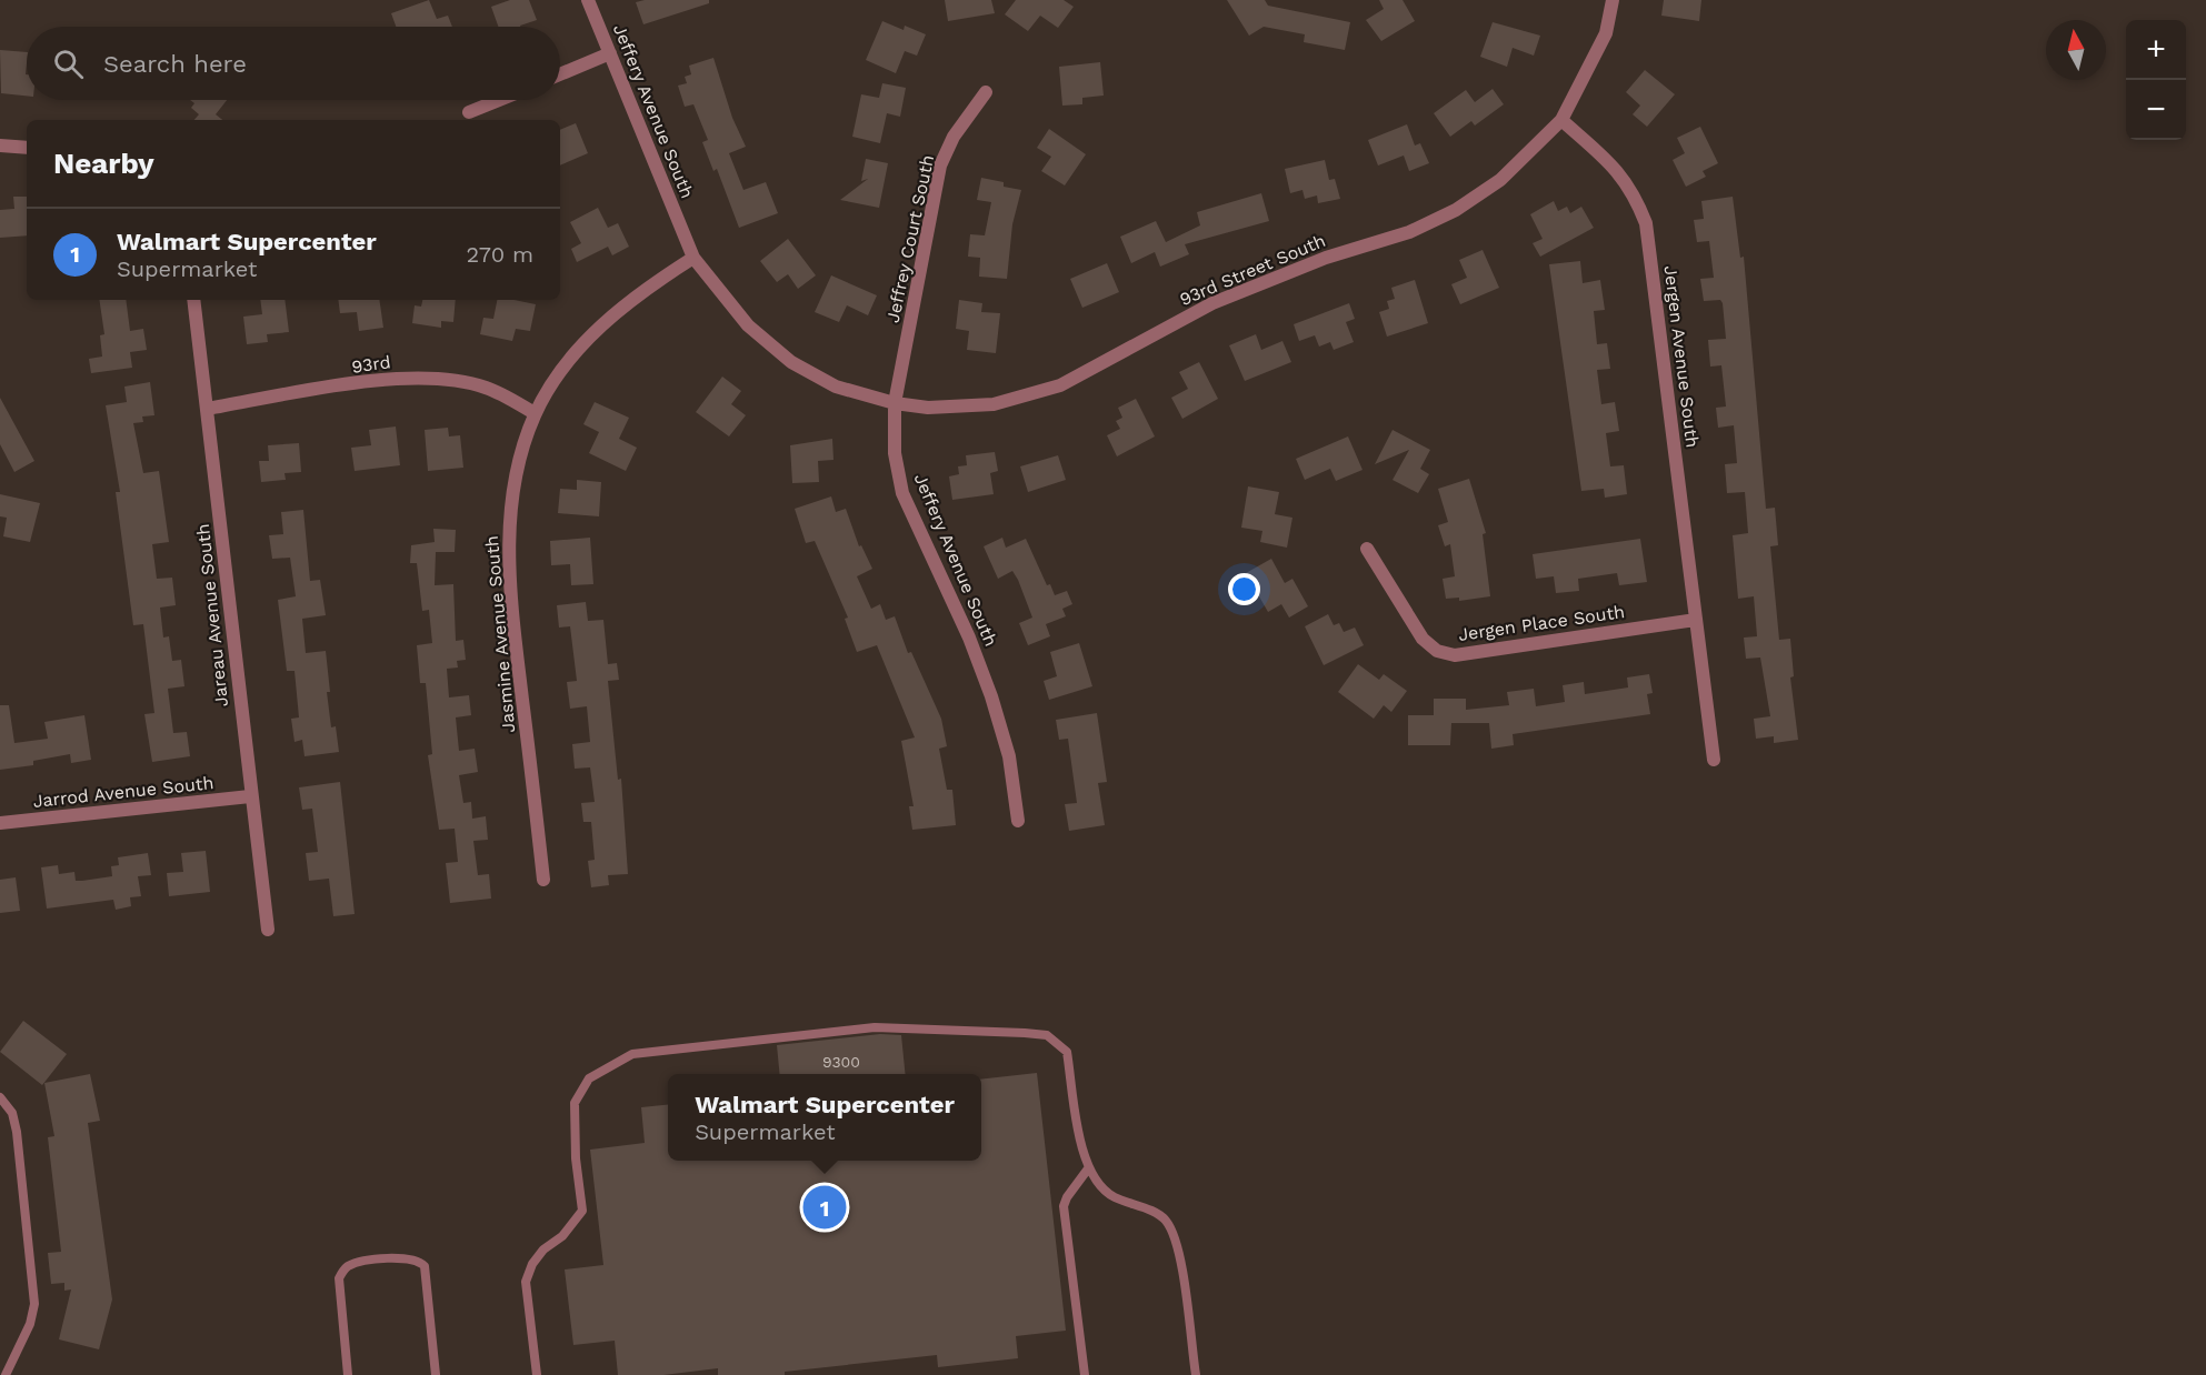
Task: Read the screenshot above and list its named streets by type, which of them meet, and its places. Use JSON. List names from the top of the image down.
{
  "streets": {
    "street": [
      "Jeffery Avenue South",
      "Jeffrey Court South",
      "93rd Street South",
      "Jergen Avenue South",
      "93rd",
      "Jareau Avenue South",
      "Jergen Place South",
      "Jasmine Avenue South",
      "Jarrod Avenue South"
    ]
  },
  "crossings": [
    ["Jeffery Avenue South", "Jeffrey Court South"],
    ["Jeffery Avenue South", "93rd Street South"],
    ["Jeffery Avenue South", "Jasmine Avenue South"],
    ["Jeffrey Court South", "93rd Street South"],
    ["93rd Street South", "Jergen Avenue South"],
    ["Jergen Avenue South", "Jergen Place South"],
    ["93rd", "Jareau Avenue South"],
    ["93rd", "Jasmine Avenue South"],
    ["Jareau Avenue South", "Jarrod Avenue South"]
  ],
  "house_numbers": ["9300"],
  "north": "top",
  "page": {
    "map_buttons": ["+", "−"],
    "search": "Search here",
    "heading": "Nearby",
    "list": [
      {
        "mark": "1",
        "name": "Walmart Supercenter",
        "note": "Supermarket",
        "value": "270 m"
      }
    ],
    "popup": ["Walmart Supercenter", "Supermarket"],
    "pins": "1"
  }
}
